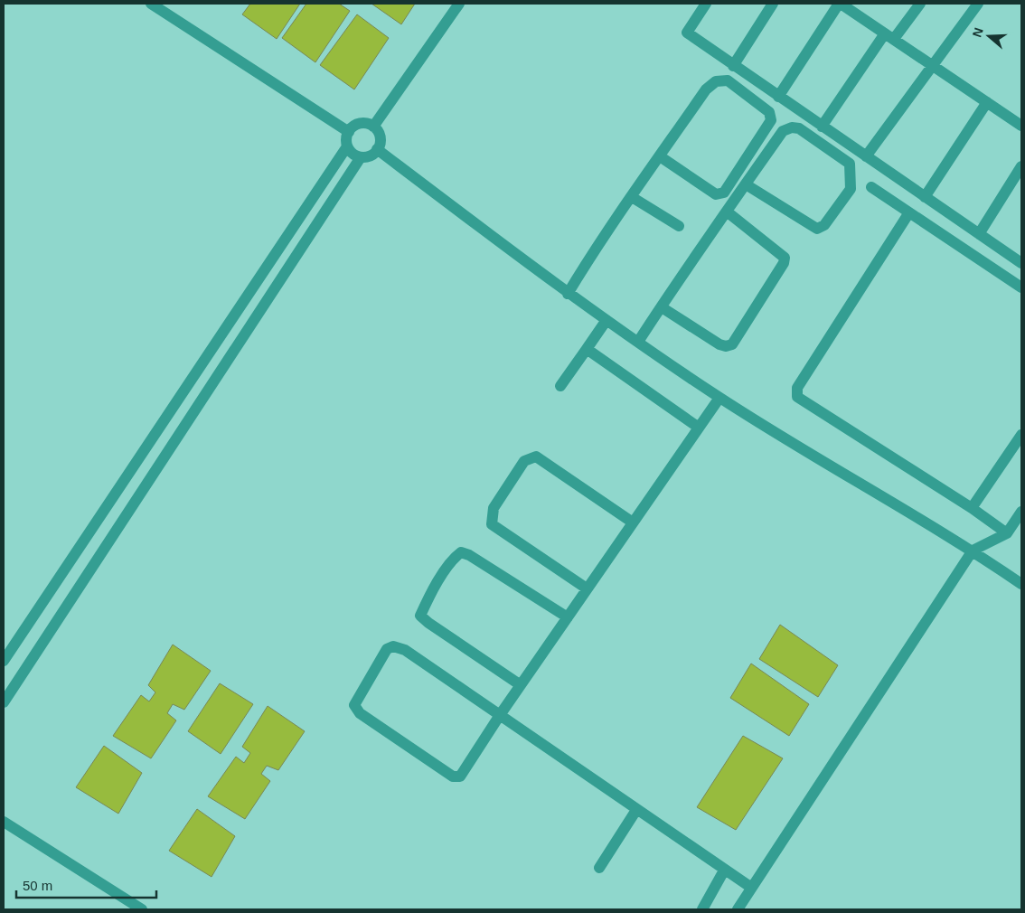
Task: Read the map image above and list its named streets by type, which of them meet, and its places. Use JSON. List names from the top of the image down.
{
  "scale_bar": "50 m",
  "north": "left"
}
